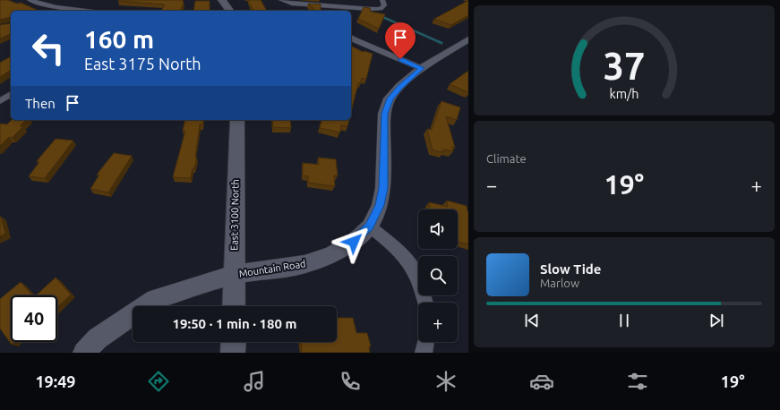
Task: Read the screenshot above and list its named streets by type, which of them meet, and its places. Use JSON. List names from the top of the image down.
{
  "streets": {
    "main road": ["East 3100 North"],
    "street": ["Mountain Road"]
  },
  "crossings": [
    ["East 3100 North", "Mountain Road"]
  ],
  "page": {
    "turn": ["160 m", "East 3175 North"],
    "then": "Then",
    "tile": "Climate",
    "heat": ["−", "19°", "+"],
    "map_buttons": "+",
    "song": ["Slow Tide", "Marlow"],
    "limit": "40",
    "trip": "19:50 · 1 min · 180 m",
    "tabs": ["19:49", "19°"],
    "gauge": ["37", "km/h"]
  }
}
